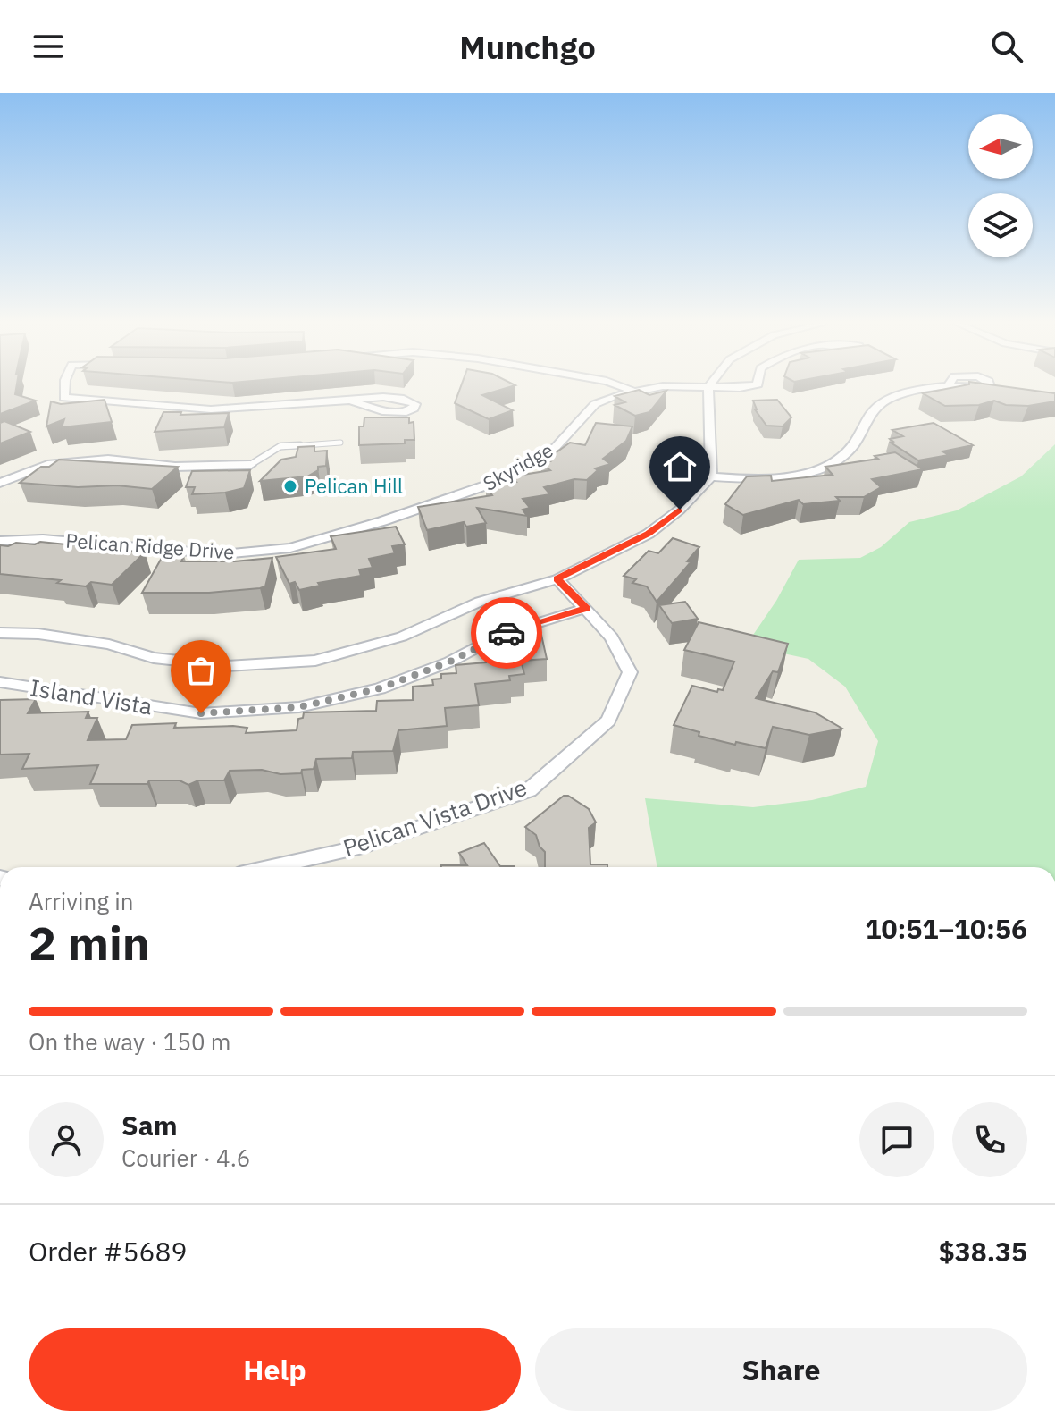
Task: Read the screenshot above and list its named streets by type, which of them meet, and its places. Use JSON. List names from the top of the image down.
{
  "streets": {
    "street": [
      "Skyridge",
      "Pelican Ridge Drive",
      "Island Vista",
      "Pelican Vista Drive"
    ]
  },
  "crossings": [
    ["Skyridge", "Pelican Ridge Drive"],
    ["Island Vista", "Pelican Vista Drive"]
  ],
  "places": ["Pelican Hill"],
  "north": "left",
  "page": {
    "header": "Munchgo",
    "heading": ["2 min", "Arriving in", "10:51–10:56"],
    "panel": [
      "Sam",
      "Courier · 4.6",
      "Order #5689",
      "$38.35"
    ],
    "bar": "On the way · 150 m",
    "buttons": ["Help", "Share"]
  }
}
